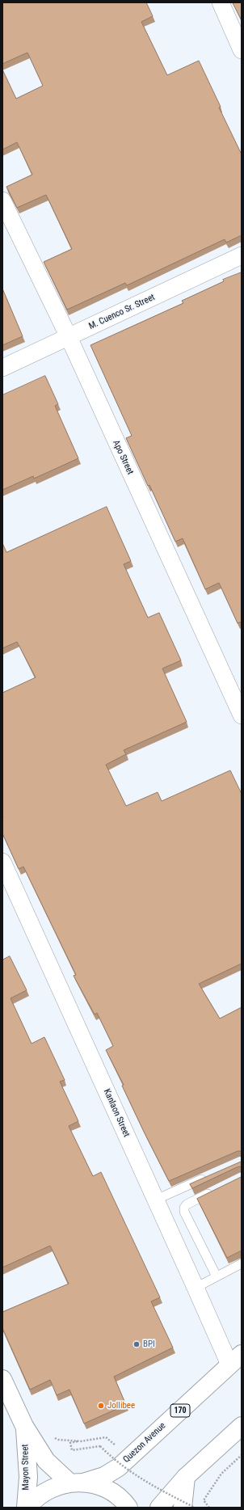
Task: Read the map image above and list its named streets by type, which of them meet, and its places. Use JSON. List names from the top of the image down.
{
  "streets": {
    "main road": ["170", "Quezon Avenue", "Mayon Street"],
    "street": ["M. Cuenco Sr. Street", "Apo Street", "Kanlaon Street"]
  },
  "crossings": [
    ["M. Cuenco Sr. Street", "Apo Street"],
    ["Kanlaon Street", "Quezon Avenue"],
    ["170", "Quezon Avenue"],
    ["170", "Mayon Street"],
    ["Quezon Avenue", "Mayon Street"]
  ],
  "places": ["BPI", "Jollibee"]
}
